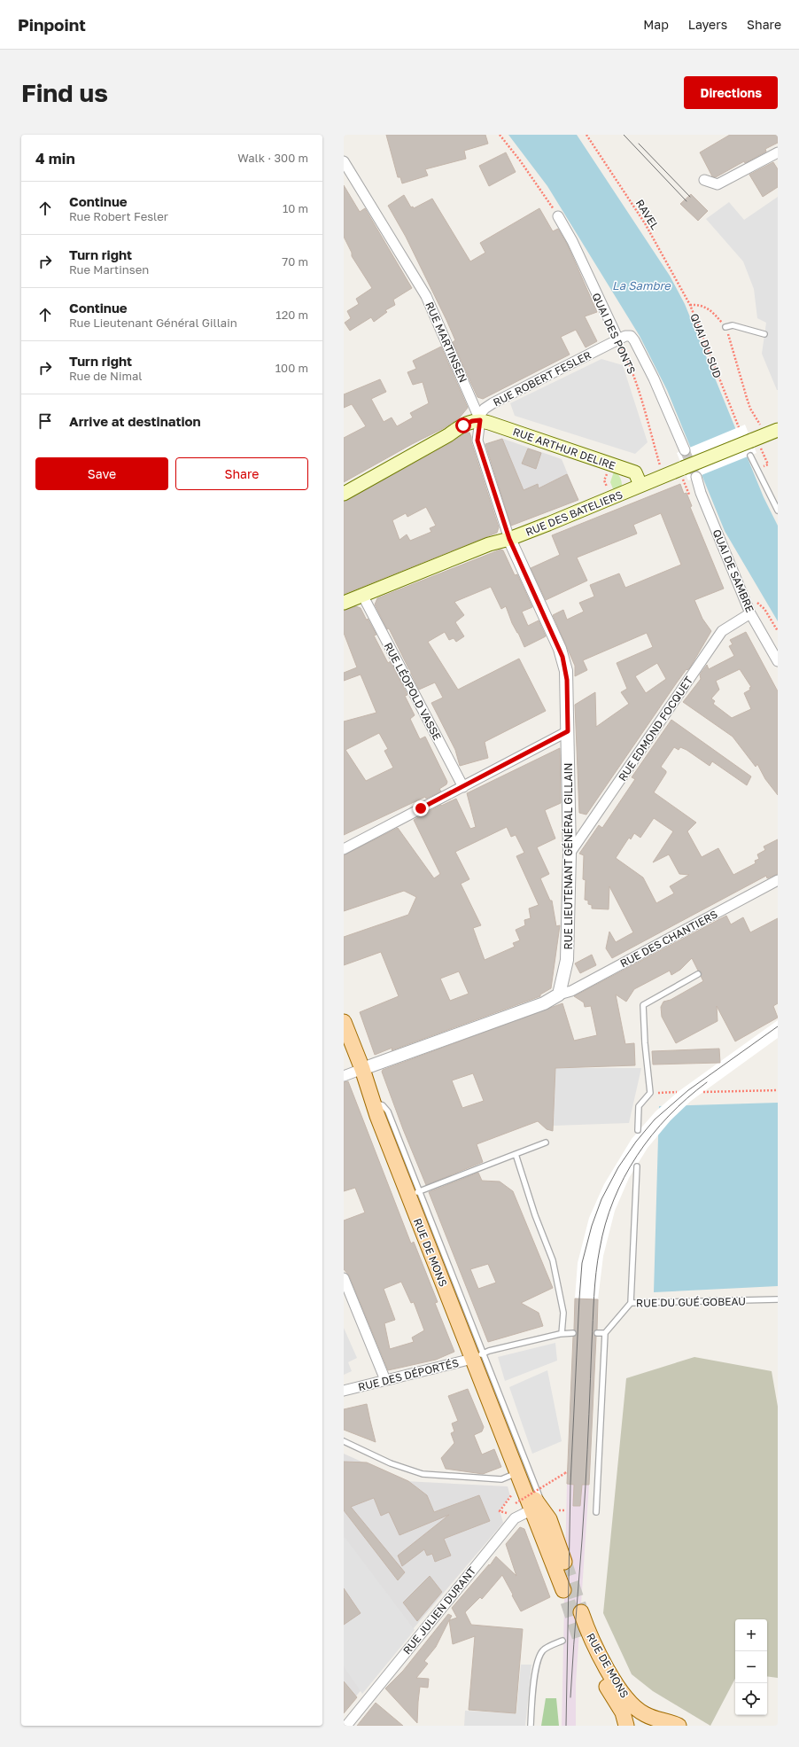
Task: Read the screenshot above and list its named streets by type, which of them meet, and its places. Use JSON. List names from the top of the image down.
{
  "streets": {
    "main road": ["RUE ARTHUR DELIRE", "RUE DES BATELIERS", "RUE DE MONS"],
    "street": [
      "QUAI DES PONTS",
      "RUE MARTINSEN",
      "RUE ROBERT FESLER",
      "QUAI DE SAMBRE",
      "RUE LÉOPOLD VASSE",
      "RUE EDMOND FOCQUET",
      "RUE LIEUTENANT GÉNÉRAL GILLAIN",
      "RUE DES CHANTIERS",
      "RUE DES DÉPORTÉS",
      "RUE JULIEN DURANT"
    ],
    "lane": ["RUE DU GUÉ GOBEAU"],
    "path": ["RAVEL", "QUAI DU SUD"]
  },
  "crossings": [
    ["RAVEL", "QUAI DU SUD"],
    ["QUAI DES PONTS", "RUE ROBERT FESLER"],
    ["QUAI DES PONTS", "RUE DES BATELIERS"],
    ["RUE MARTINSEN", "RUE ROBERT FESLER"],
    ["RUE MARTINSEN", "RUE ARTHUR DELIRE"],
    ["QUAI DU SUD", "RUE DES BATELIERS"],
    ["RUE ROBERT FESLER", "RUE ARTHUR DELIRE"],
    ["RUE ARTHUR DELIRE", "RUE DES BATELIERS"],
    ["RUE DES BATELIERS", "RUE LÉOPOLD VASSE"],
    ["RUE DES BATELIERS", "RUE LIEUTENANT GÉNÉRAL GILLAIN"],
    ["QUAI DE SAMBRE", "RUE EDMOND FOCQUET"],
    ["RUE EDMOND FOCQUET", "RUE LIEUTENANT GÉNÉRAL GILLAIN"],
    ["RUE LIEUTENANT GÉNÉRAL GILLAIN", "RUE DES CHANTIERS"],
    ["RUE DE MONS", "RUE DES DÉPORTÉS"],
    ["RUE DE MONS", "RUE JULIEN DURANT"]
  ],
  "water": ["La Sambre"],
  "page": {
    "header": "Pinpoint",
    "nav": ["Map", "Layers", "Share"],
    "buttons": [
      "Directions",
      ["Save", "Share"]
    ],
    "title": "Find us",
    "heading": ["4 min", "Walk · 300 m"],
    "list": [
      ["Continue", "Rue Robert Fesler", "10 m"],
      ["Turn right", "Rue Martinsen", "70 m"],
      ["Continue", "Rue Lieutenant Général Gillain", "120 m"],
      ["Turn right", "Rue de Nimal", "100 m"],
      "Arrive at destination"
    ],
    "map_buttons": ["+", "−"]
  }
}
